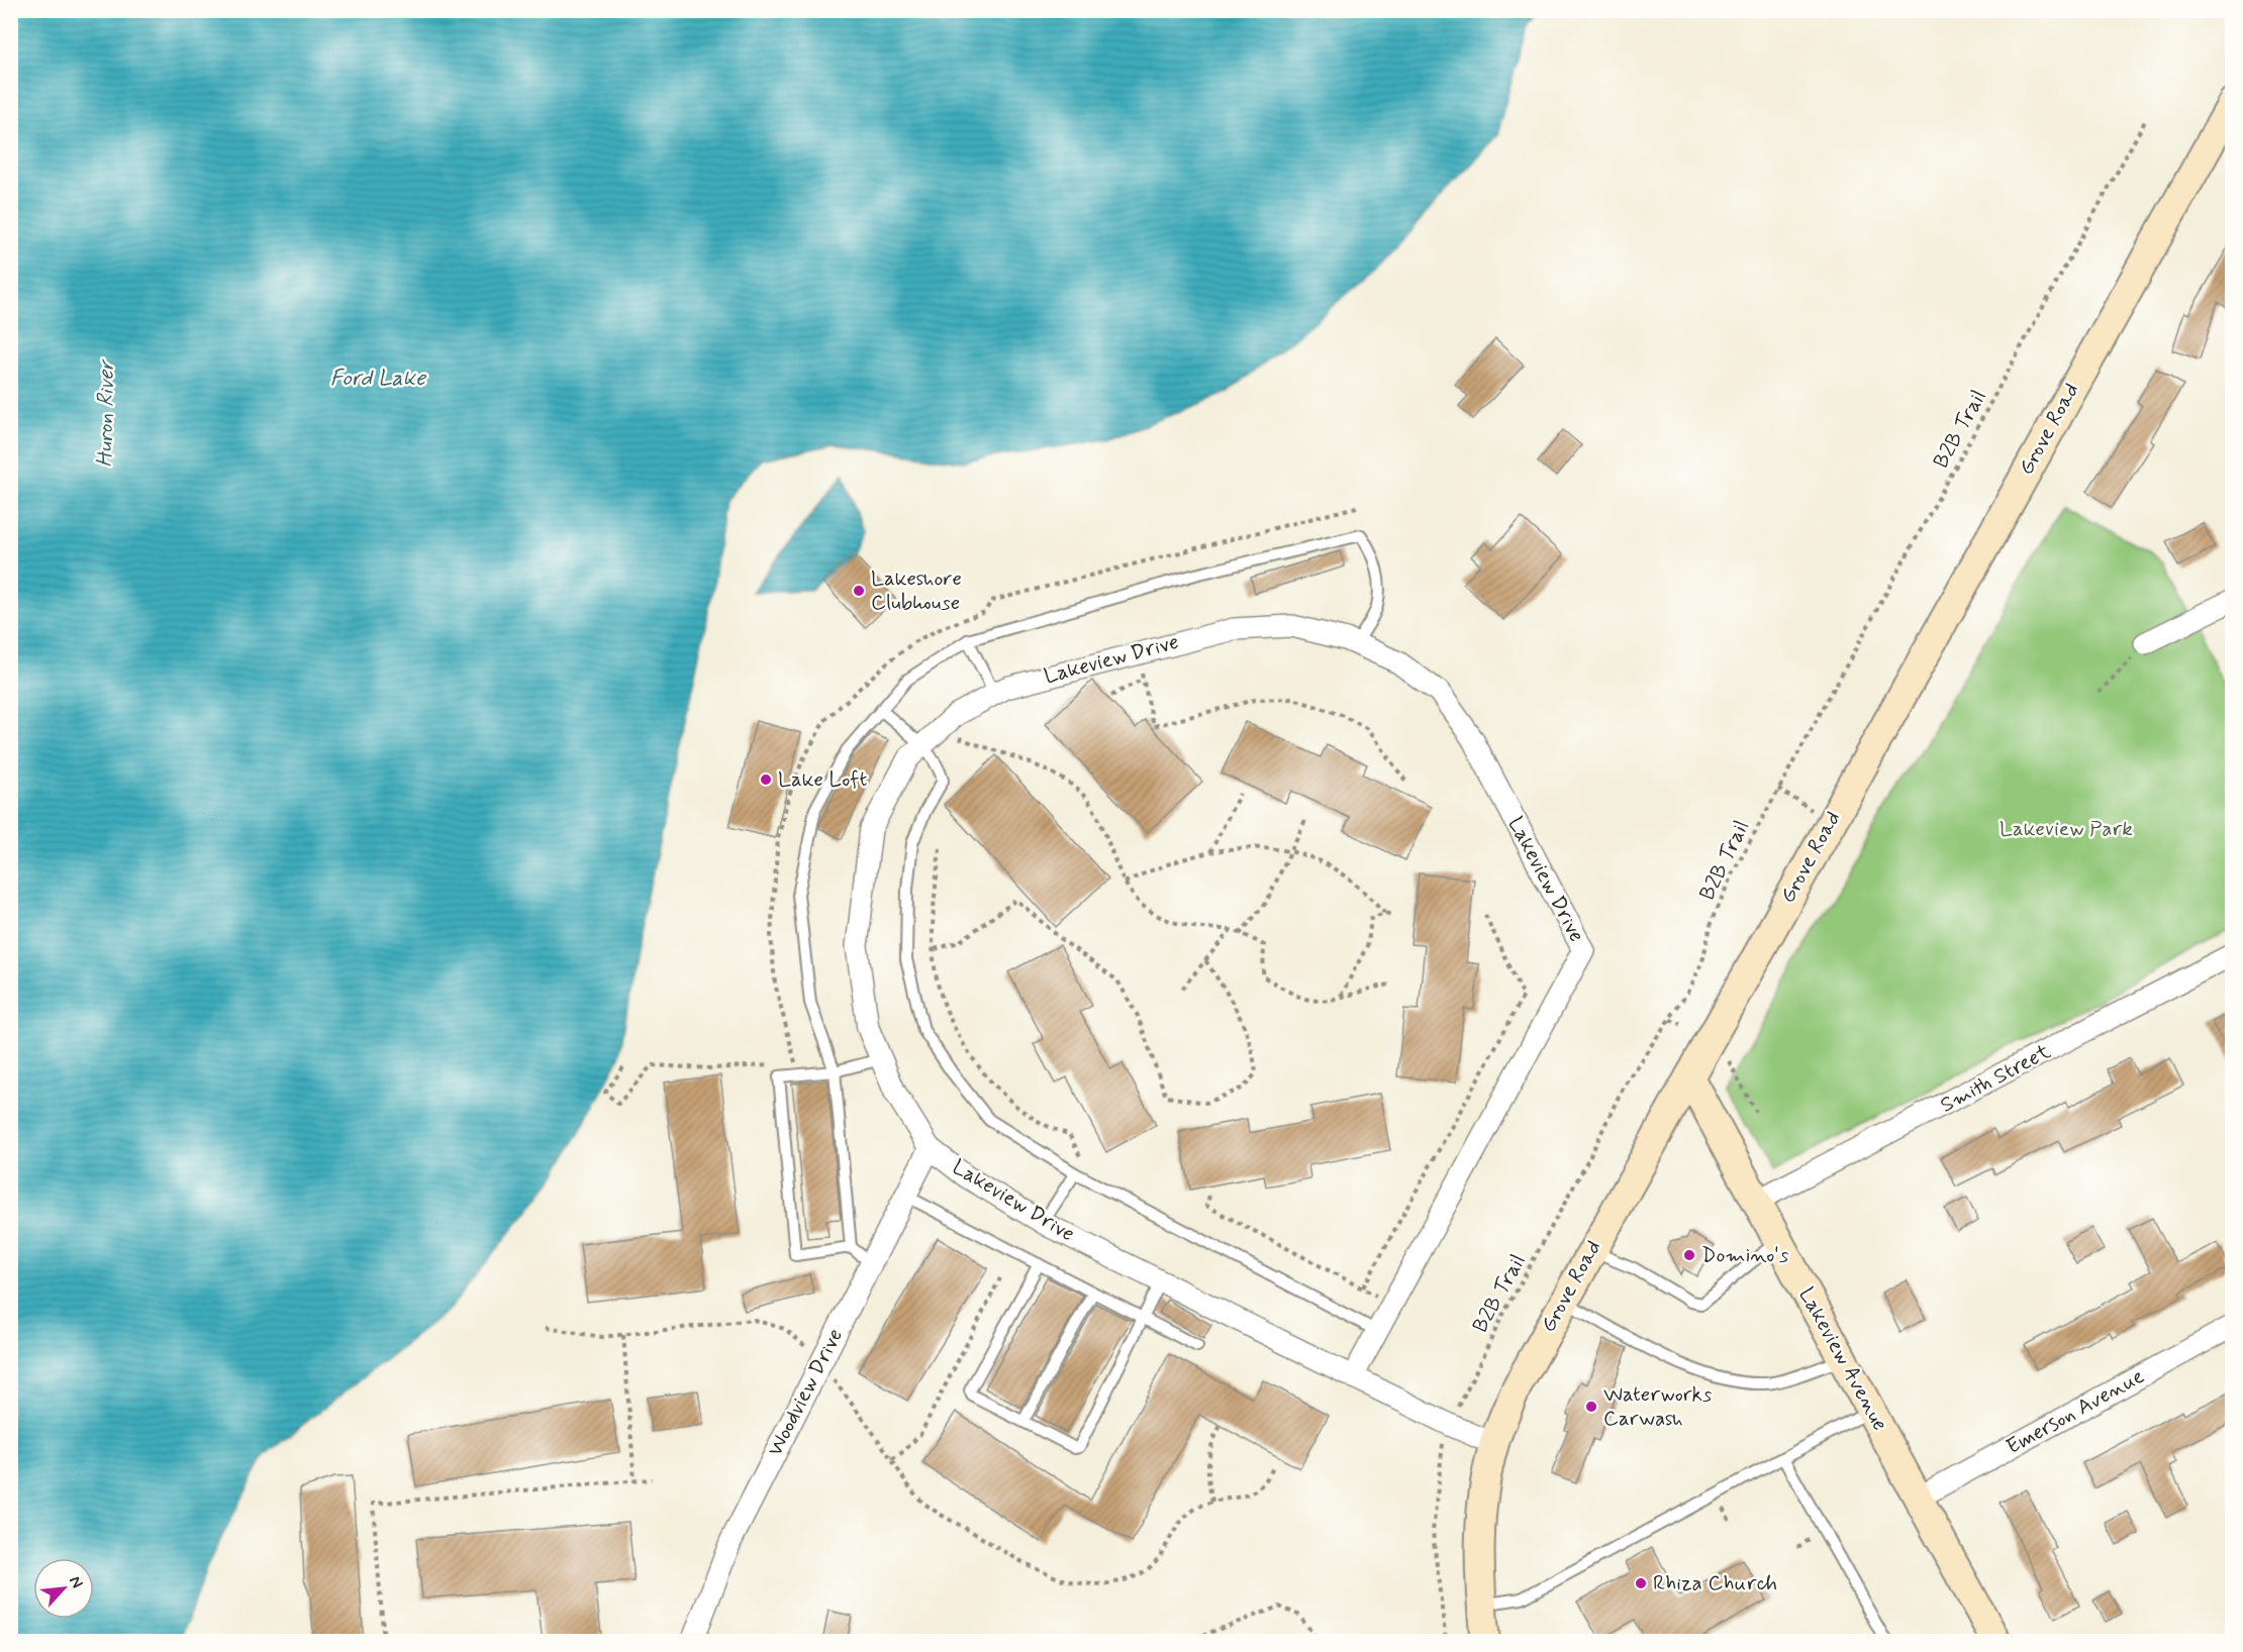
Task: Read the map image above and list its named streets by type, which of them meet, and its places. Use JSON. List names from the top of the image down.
{
  "streets": {
    "main road": ["Grove Road", "Lakeview Avenue"],
    "street": [
      "Lakeview Drive",
      "Smith Street",
      "Woodview Drive",
      "Emerson Avenue"
    ],
    "path": ["B2B Trail"]
  },
  "crossings": [
    ["Grove Road", "Lakeview Avenue"],
    ["Lakeview Drive", "Woodview Drive"],
    ["Smith Street", "Lakeview Avenue"],
    ["Lakeview Avenue", "Emerson Avenue"]
  ],
  "water": ["Ford Lake", "Huron River"],
  "parks": ["Lakeview Park"],
  "places": [
    "Lakeshore Clubhouse",
    "Lake Loft",
    "Domino's",
    "Waterworks Carwash",
    "Rhiza Church"
  ],
  "north": "top right"
}
